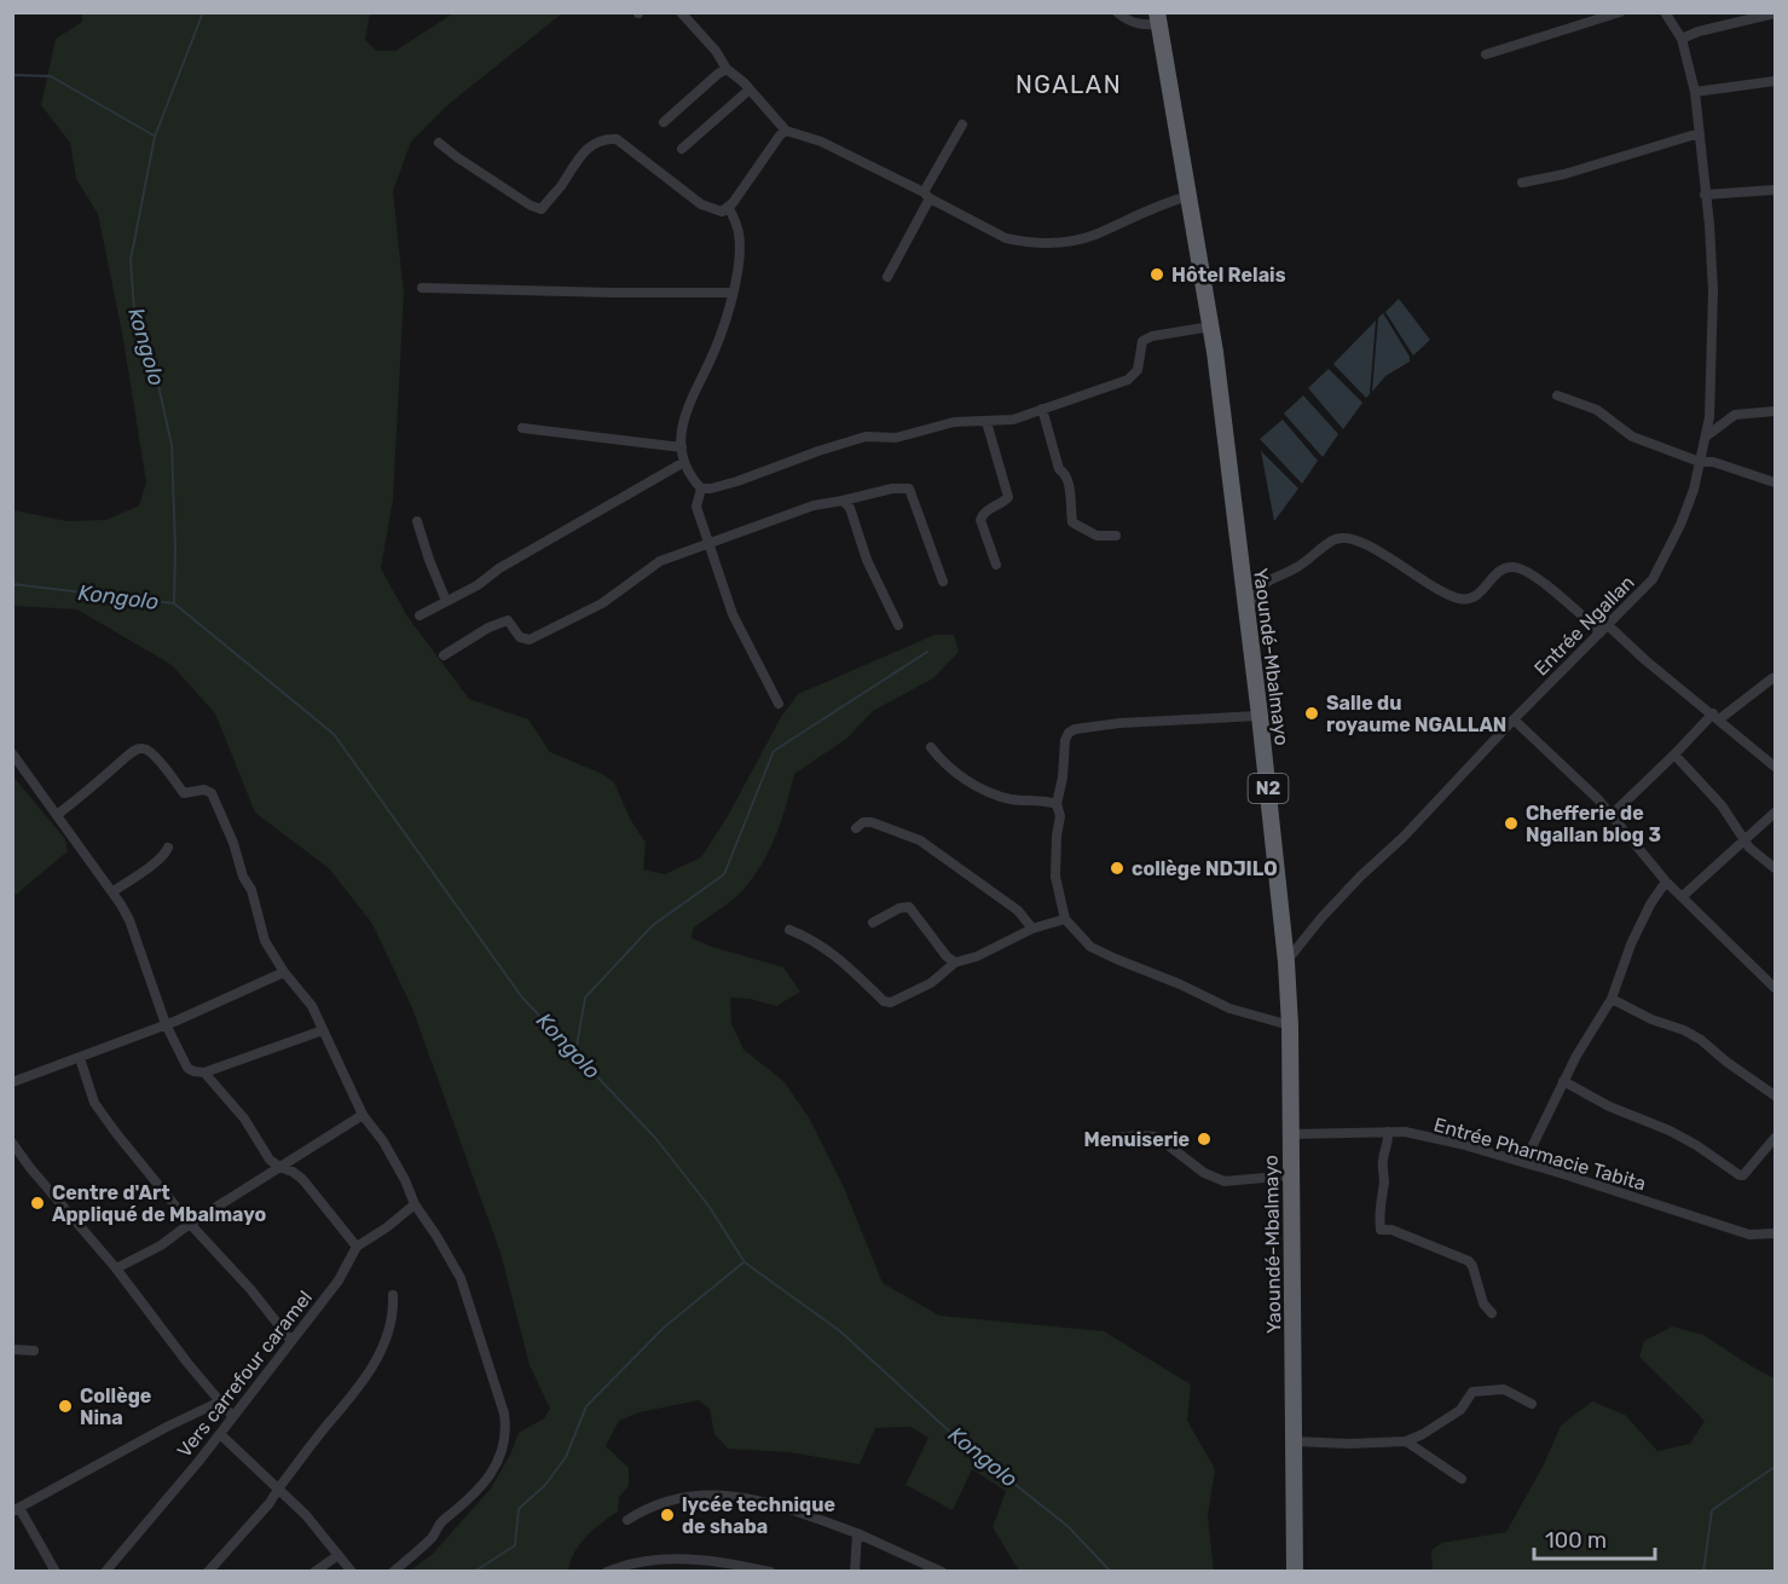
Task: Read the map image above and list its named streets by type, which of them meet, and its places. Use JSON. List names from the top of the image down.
{
  "streets": {
    "highway": ["Yaoundé-Mbalmayo", "N2"],
    "street": ["Entrée Ngallan", "Entrée Pharmacie Tabita", "Vers carrefour caramel"]
  },
  "crossings": [
    ["Entrée Ngallan", "Yaoundé-Mbalmayo"],
    ["Yaoundé-Mbalmayo", "Entrée Pharmacie Tabita"]
  ],
  "districts": ["NGALAN"],
  "water": ["kongolo", "Kongolo"],
  "places": [
    "Hôtel Relais",
    "Salle du royaume NGALLAN",
    "Chefferie de Ngallan blog 3",
    "collège NDJILO",
    "Menuiserie",
    "Centre d'Art Appliqué de Mbalmayo",
    "Collège Nina",
    "lycée technique de shaba"
  ],
  "scale_bar": "100 m"
}
